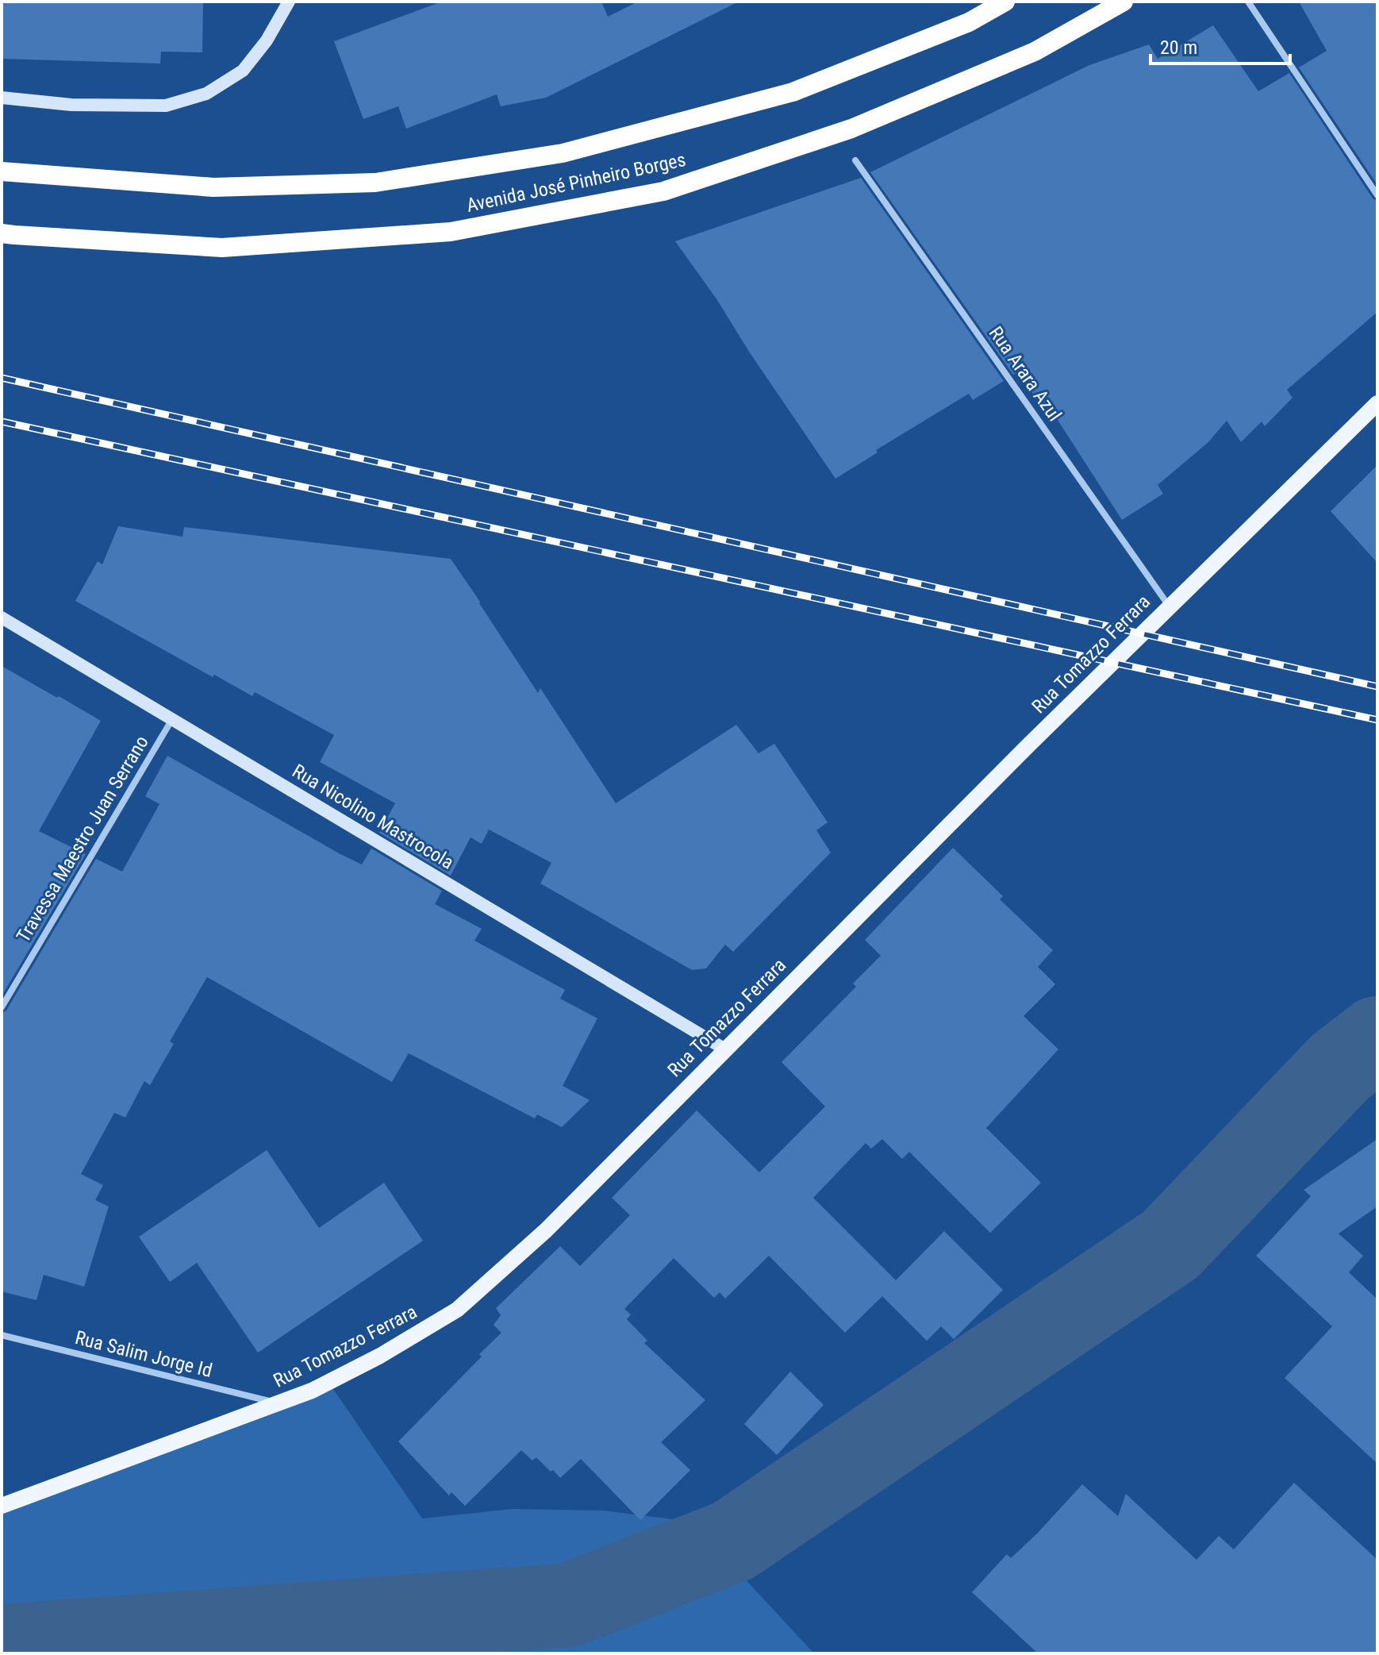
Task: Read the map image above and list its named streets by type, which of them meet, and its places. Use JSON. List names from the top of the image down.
{
  "streets": {
    "highway": ["Avenida José Pinheiro Borges"],
    "main road": ["Rua Tomazzo Ferrara"],
    "street": [
      "Rua Arara Azul",
      "Rua Nicolino Mastrocola",
      "Travessa Maestro Juan Serrano",
      "Rua Salim Jorge Id"
    ]
  },
  "crossings": [
    ["Rua Arara Azul", "Rua Tomazzo Ferrara"],
    ["Rua Tomazzo Ferrara", "Rua Nicolino Mastrocola"],
    ["Rua Tomazzo Ferrara", "Rua Salim Jorge Id"],
    ["Rua Nicolino Mastrocola", "Travessa Maestro Juan Serrano"]
  ],
  "scale_bar": "20 m"
}
